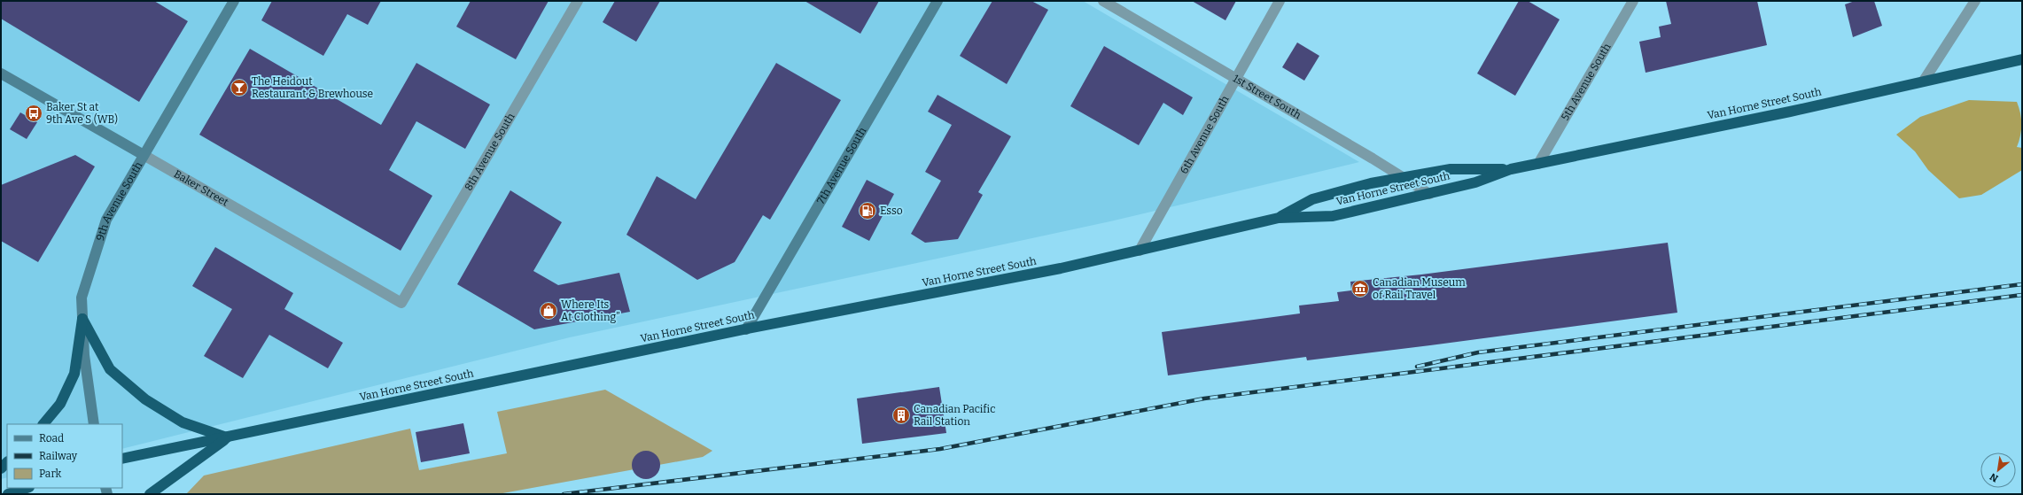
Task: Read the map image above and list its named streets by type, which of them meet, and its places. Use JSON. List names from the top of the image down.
{
  "streets": {
    "highway": ["Van Horne Street South"],
    "street": [
      "5th Avenue South",
      "1st Street South",
      "6th Avenue South",
      "8th Avenue South",
      "7th Avenue South",
      "Baker Street",
      "9th Avenue South"
    ]
  },
  "crossings": [
    ["5th Avenue South", "Van Horne Street South"],
    ["1st Street South", "Van Horne Street South"],
    ["1st Street South", "6th Avenue South"],
    ["Van Horne Street South", "6th Avenue South"],
    ["Van Horne Street South", "7th Avenue South"],
    ["8th Avenue South", "Baker Street"],
    ["Baker Street", "9th Avenue South"]
  ],
  "places": {
    "bar": ["The Heidout Restaurant & Brewhouse"],
    "bus stop": ["Baker St at 9th Ave S (WB)"],
    "fuel station": ["Esso"],
    "museum": ["Canadian Museum of Rail Travel"],
    "shop": ["Where Its At Clothing”"],
    "building": ["Canadian Pacific Rail Station"]
  },
  "legend": ["Road", "Railway", "Park"],
  "north": "bottom left"
}
